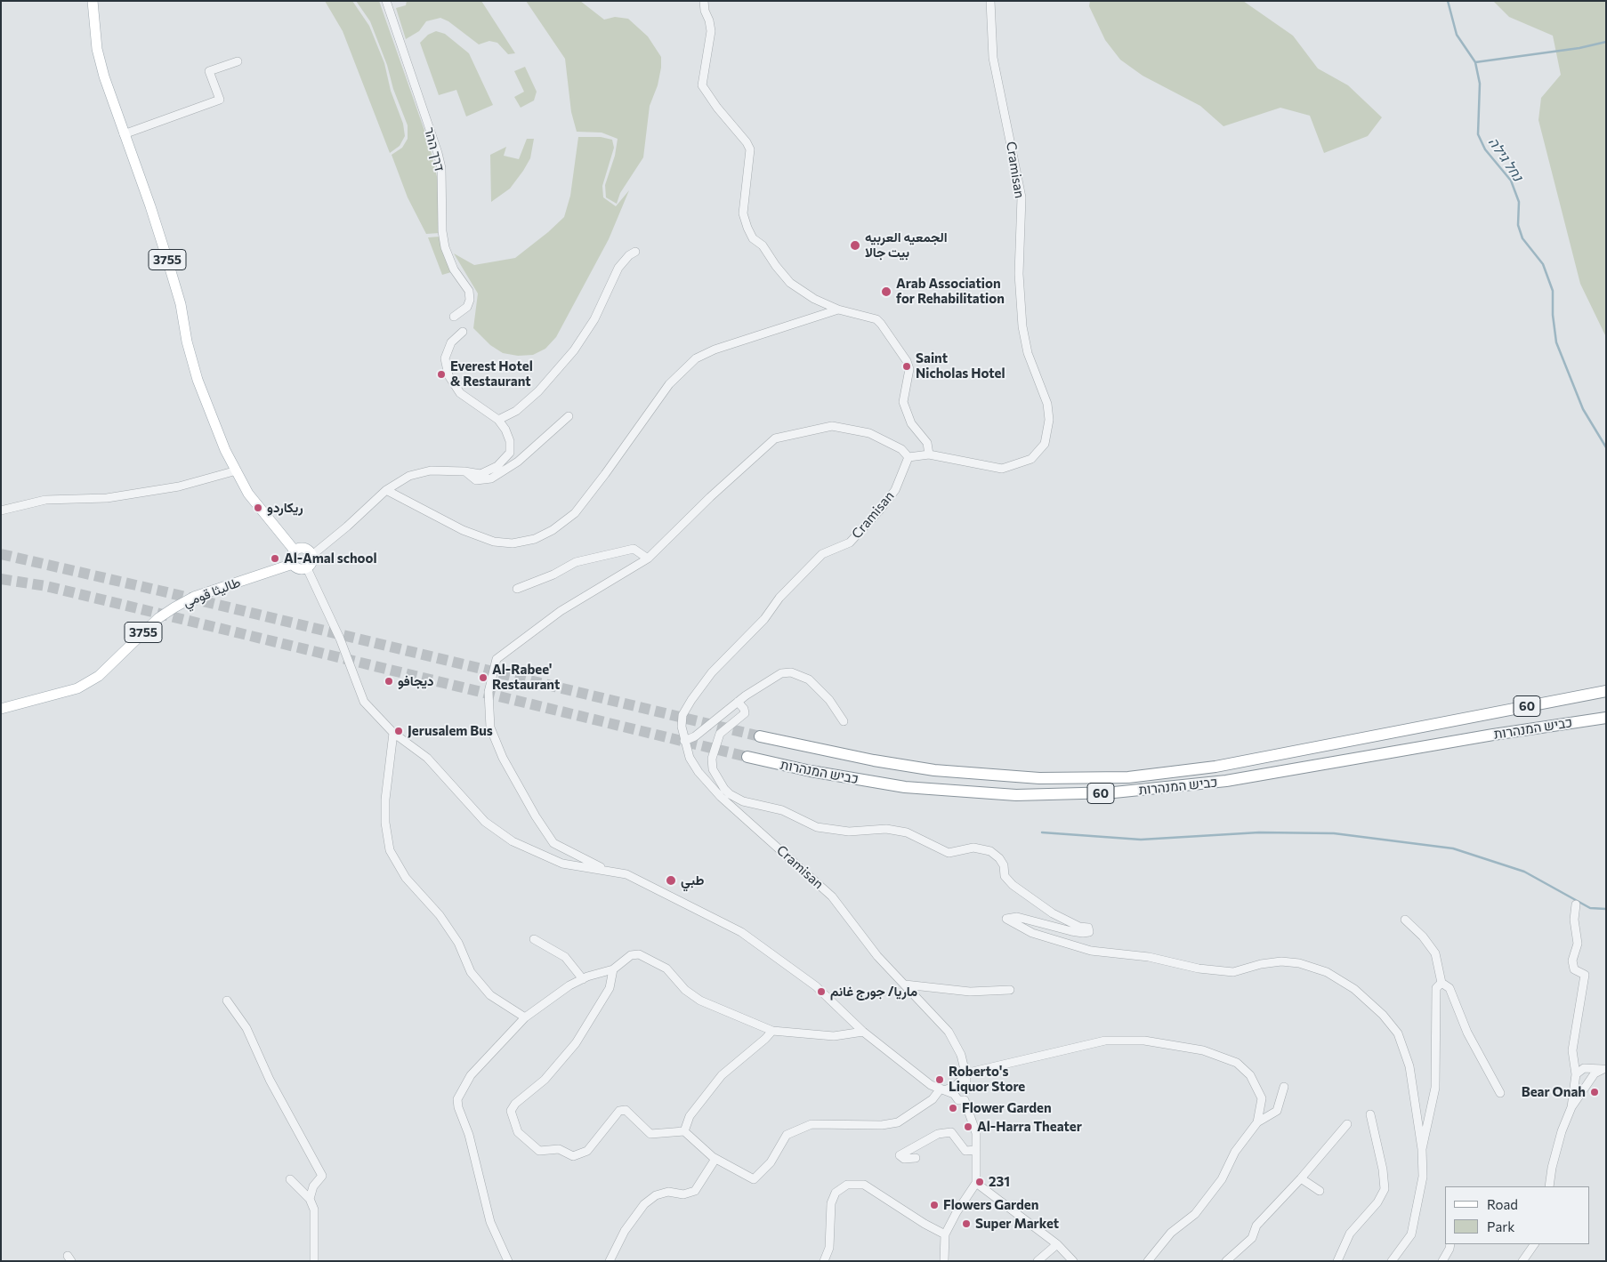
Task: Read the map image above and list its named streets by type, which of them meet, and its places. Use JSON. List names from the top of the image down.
{
  "streets": {
    "highway": ["60", "כביש המנהרות"],
    "main road": ["3755", "طاليثا قومي"],
    "street": ["דרך ההר", "Cramisan"]
  },
  "crossings": [
    ["3755", "طاليثا قومي"]
  ],
  "water": ["נחל גילה"],
  "places": [
    "الجمعيه العربيه بيت جالا",
    "Arab Association for Rehabilitation",
    "Saint Nicholas Hotel",
    "Everest Hotel & Restaurant",
    "ريكاردو",
    "Al-Amal school",
    "Al-Rabee' Restaurant",
    "ديجافو",
    "Jerusalem Bus",
    "طبي",
    "ماريا/ جورج غانم",
    "Roberto's Liquor Store",
    "Bear Onah",
    "Flower Garden",
    "Al-Harra Theater",
    "231",
    "Flowers Garden",
    "Super Market"
  ],
  "legend": ["Road", "Park"]
}
